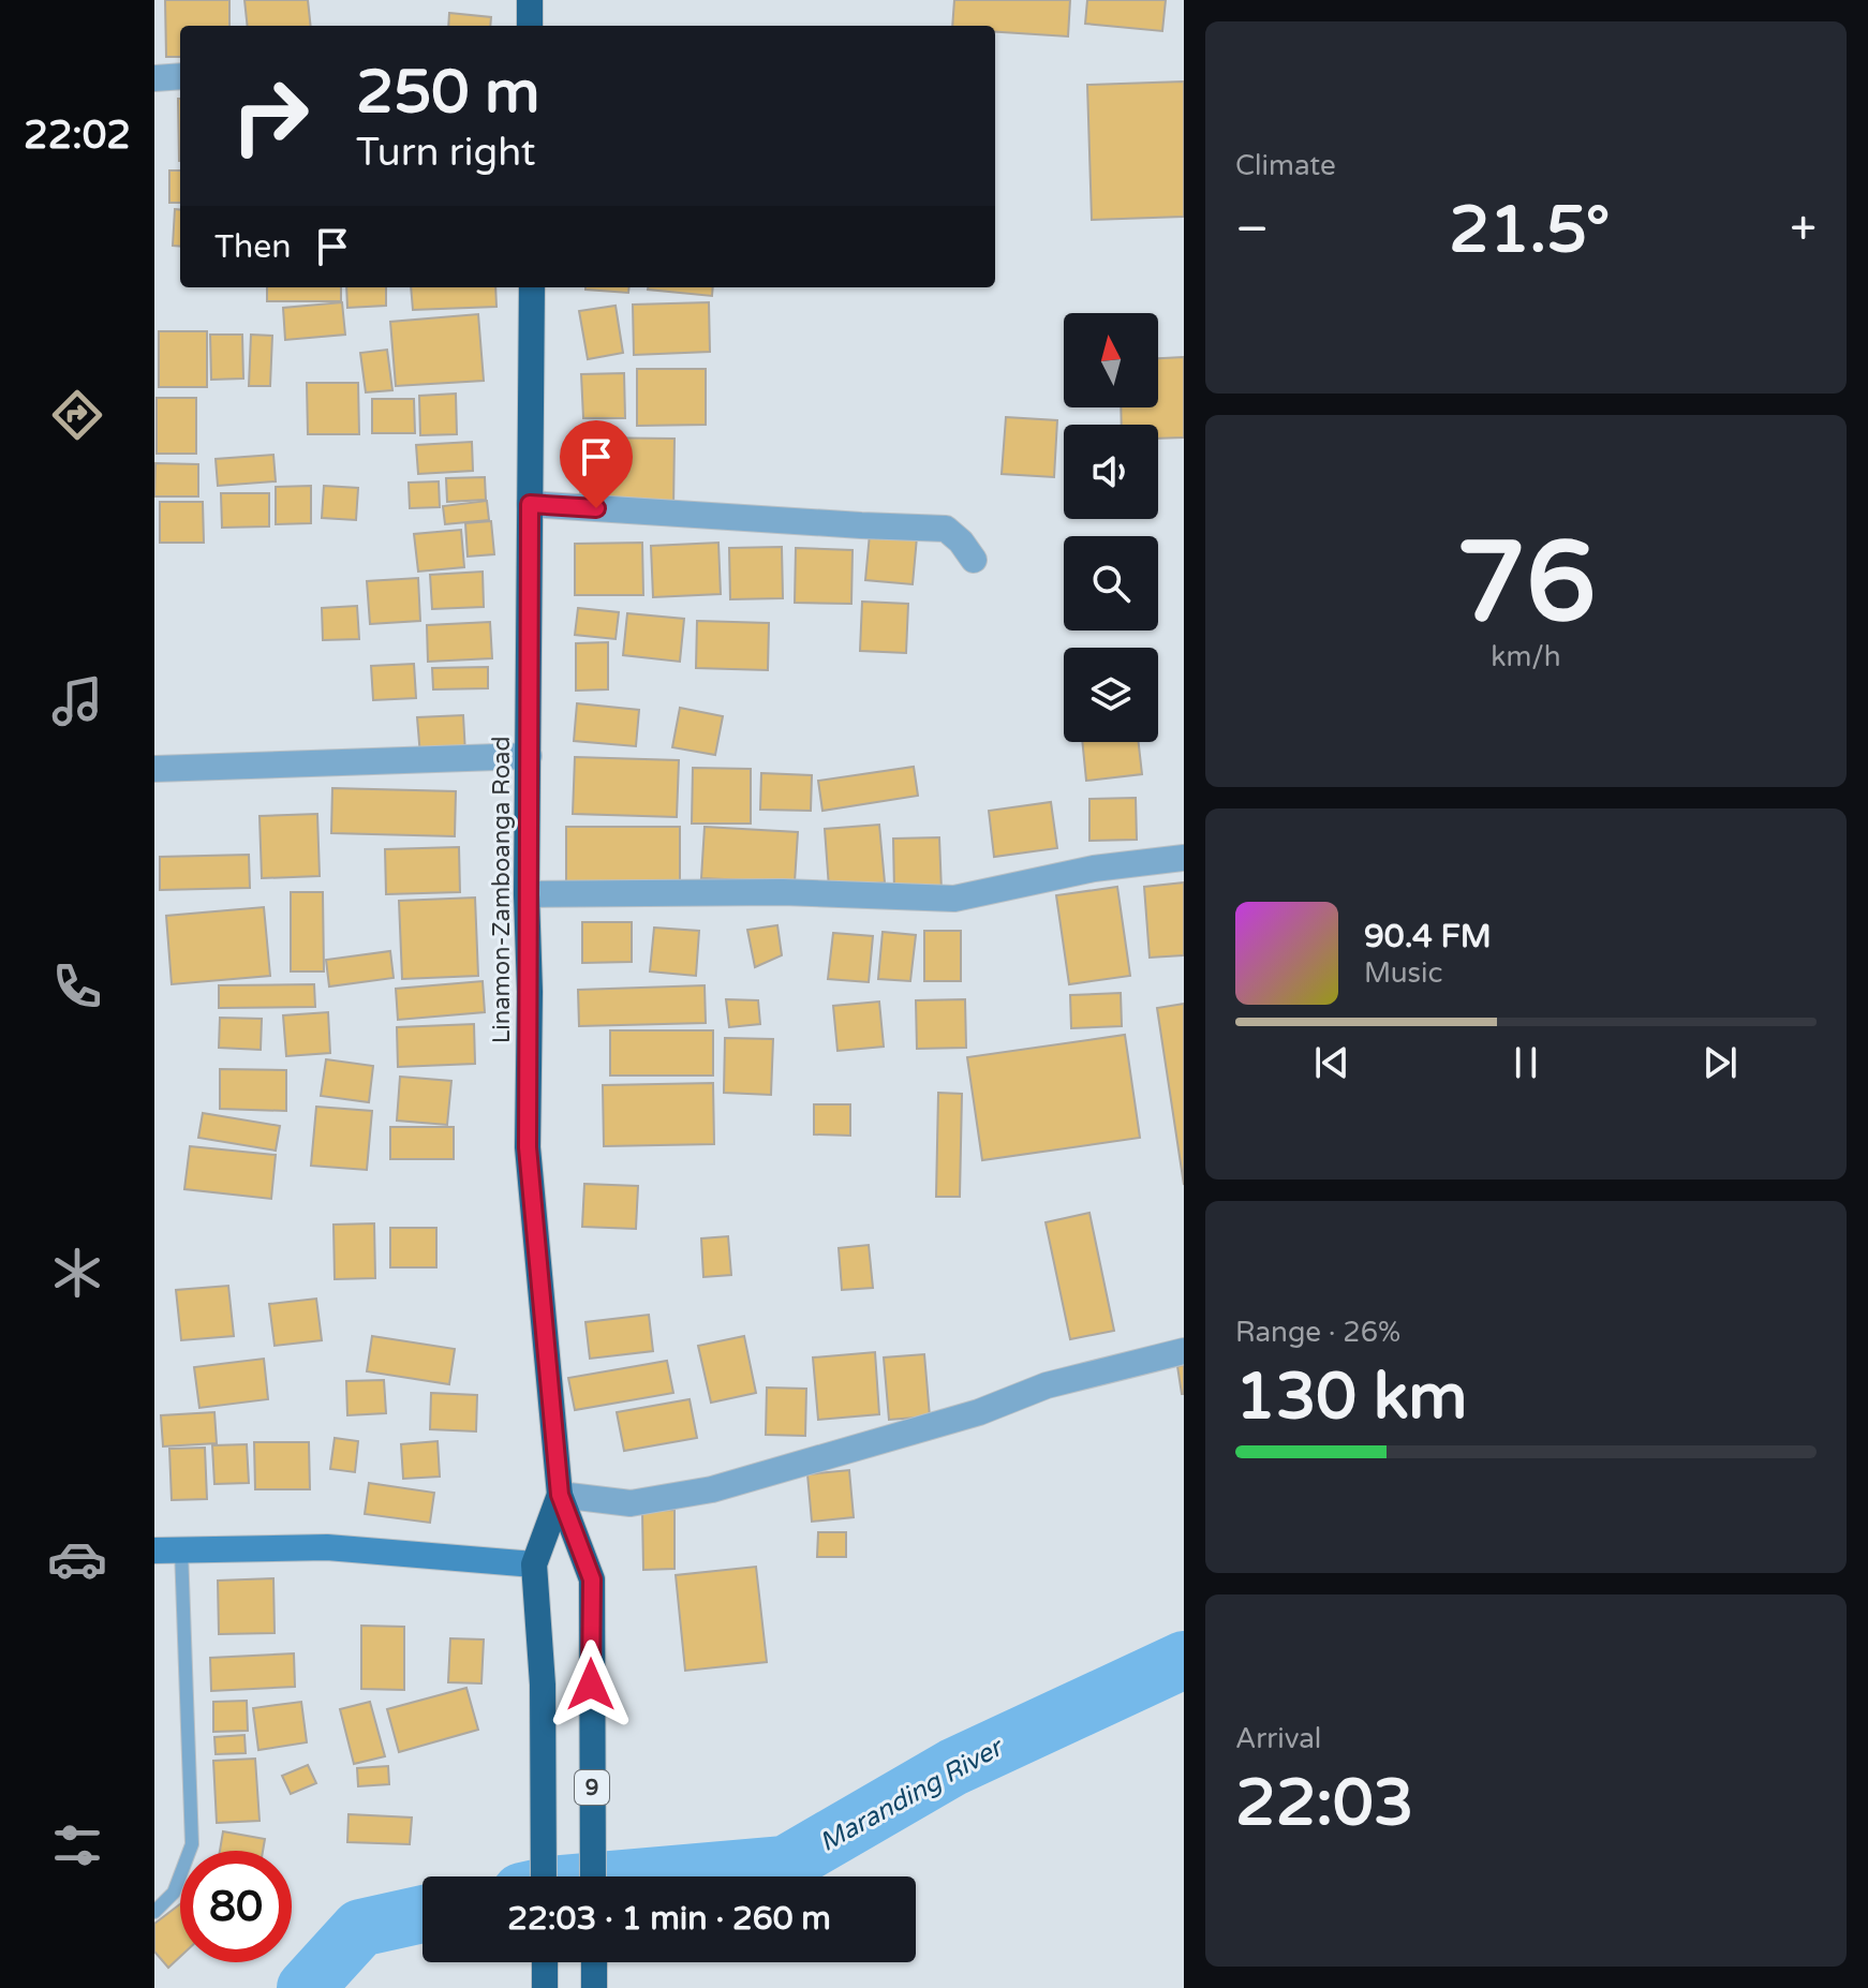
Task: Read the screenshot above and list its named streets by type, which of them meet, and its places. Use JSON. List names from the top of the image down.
{
  "streets": {
    "highway": ["Linamon-Zamboanga Road", "9"]
  },
  "water": ["Maranding River"],
  "north": "top",
  "page": {
    "tabs": "22:02",
    "tile": [
      "Climate",
      ["76", "km/h"],
      ["Range · 26%", "130 km"],
      ["Arrival", "22:03"]
    ],
    "turn": ["250 m", "Turn right"],
    "heat": ["−", "21.5°", "+"],
    "then": "Then",
    "song": ["90.4 FM", "Music"],
    "limit": "80",
    "trip": "22:03 · 1 min · 260 m"
  }
}
